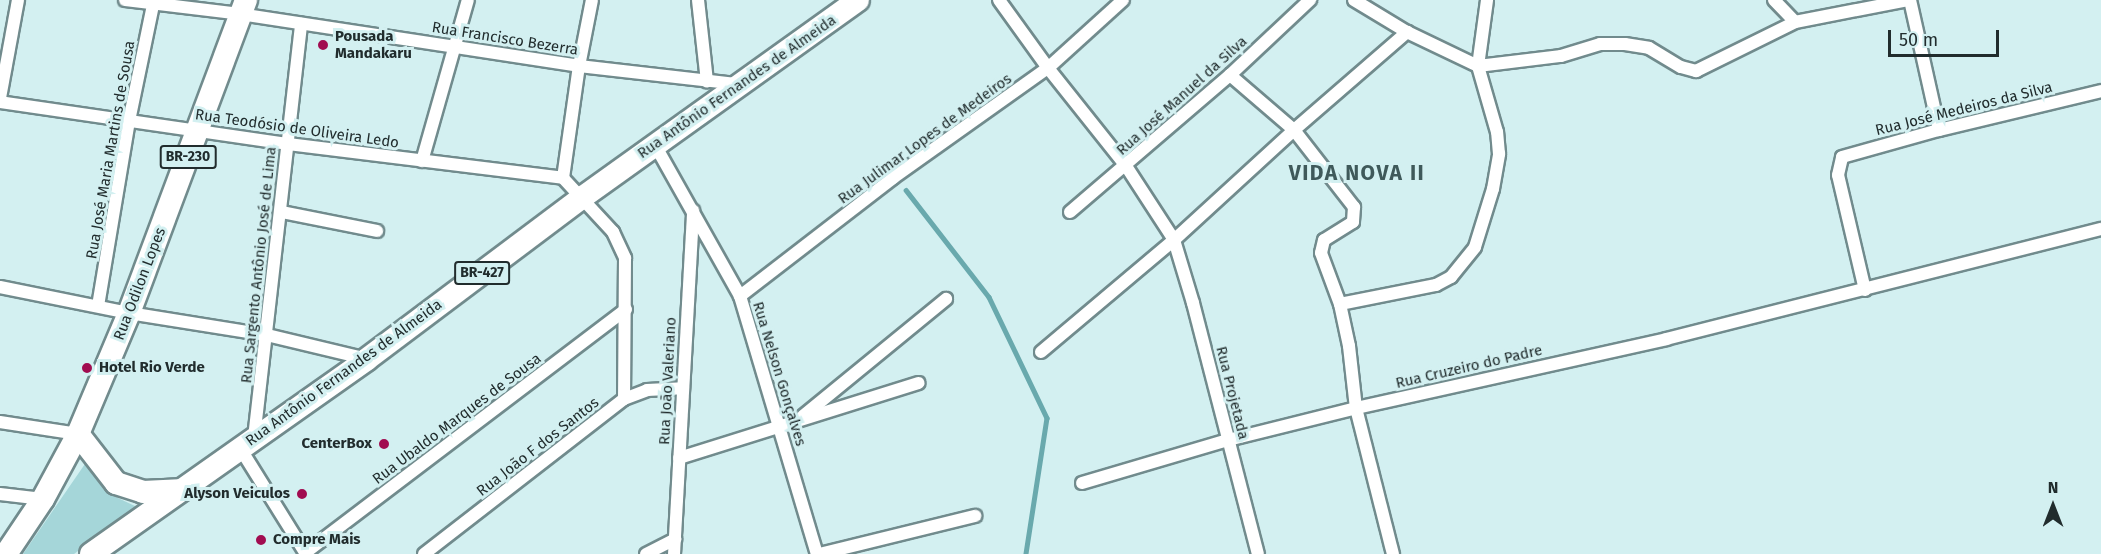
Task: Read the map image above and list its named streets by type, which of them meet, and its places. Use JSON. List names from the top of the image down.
{
  "streets": {
    "highway": [
      "Rua Antônio Fernandes de Almeida",
      "BR-230",
      "BR-427",
      "Rua Odilon Lopes"
    ],
    "street": [
      "Rua Francisco Bezerra",
      "Rua José Manuel da Silva",
      "Rua José Medeiros da Silva",
      "Rua Teodósio de Oliveira Ledo",
      "Rua Julimar Lopes de Medeiros",
      "Rua José Maria Martins de Sousa",
      "Rua Sargento Antônio José de Lima",
      "Rua Cruzeiro do Padre",
      "Rua Nelson Gonçalves",
      "Rua João Valeriano",
      "Rua Projetada",
      "Rua Ubaldo Marques de Sousa",
      "Rua João F dos Santos"
    ]
  },
  "crossings": [
    ["Rua Francisco Bezerra", "Rua Antônio Fernandes de Almeida"],
    ["Rua Francisco Bezerra", "Rua José Maria Martins de Sousa"],
    ["Rua Francisco Bezerra", "Rua Sargento Antônio José de Lima"],
    ["Rua Francisco Bezerra", "Rua Odilon Lopes"],
    ["Rua Antônio Fernandes de Almeida", "Rua Sargento Antônio José de Lima"],
    ["Rua Antônio Fernandes de Almeida", "Rua Odilon Lopes"],
    ["Rua Antônio Fernandes de Almeida", "Rua Nelson Gonçalves"],
    ["Rua José Manuel da Silva", "Rua Projetada"],
    ["Rua José Medeiros da Silva", "Rua Cruzeiro do Padre"],
    ["Rua Teodósio de Oliveira Ledo", "Rua José Maria Martins de Sousa"],
    ["Rua Teodósio de Oliveira Ledo", "Rua Sargento Antônio José de Lima"],
    ["Rua Teodósio de Oliveira Ledo", "Rua Odilon Lopes"],
    ["Rua Julimar Lopes de Medeiros", "Rua Nelson Gonçalves"],
    ["Rua Julimar Lopes de Medeiros", "Rua Projetada"],
    ["Rua Sargento Antônio José de Lima", "Rua Odilon Lopes"],
    ["Rua Cruzeiro do Padre", "Rua Projetada"],
    ["Rua Nelson Gonçalves", "Rua João Valeriano"],
    ["Rua João Valeriano", "Rua João F dos Santos"]
  ],
  "districts": ["VIDA NOVA II"],
  "places": [
    "Pousada Mandakaru",
    "Hotel Rio Verde",
    "CenterBox",
    "Alyson Veiculos",
    "Compre Mais"
  ],
  "scale_bar": "50 m",
  "north": "top"
}
